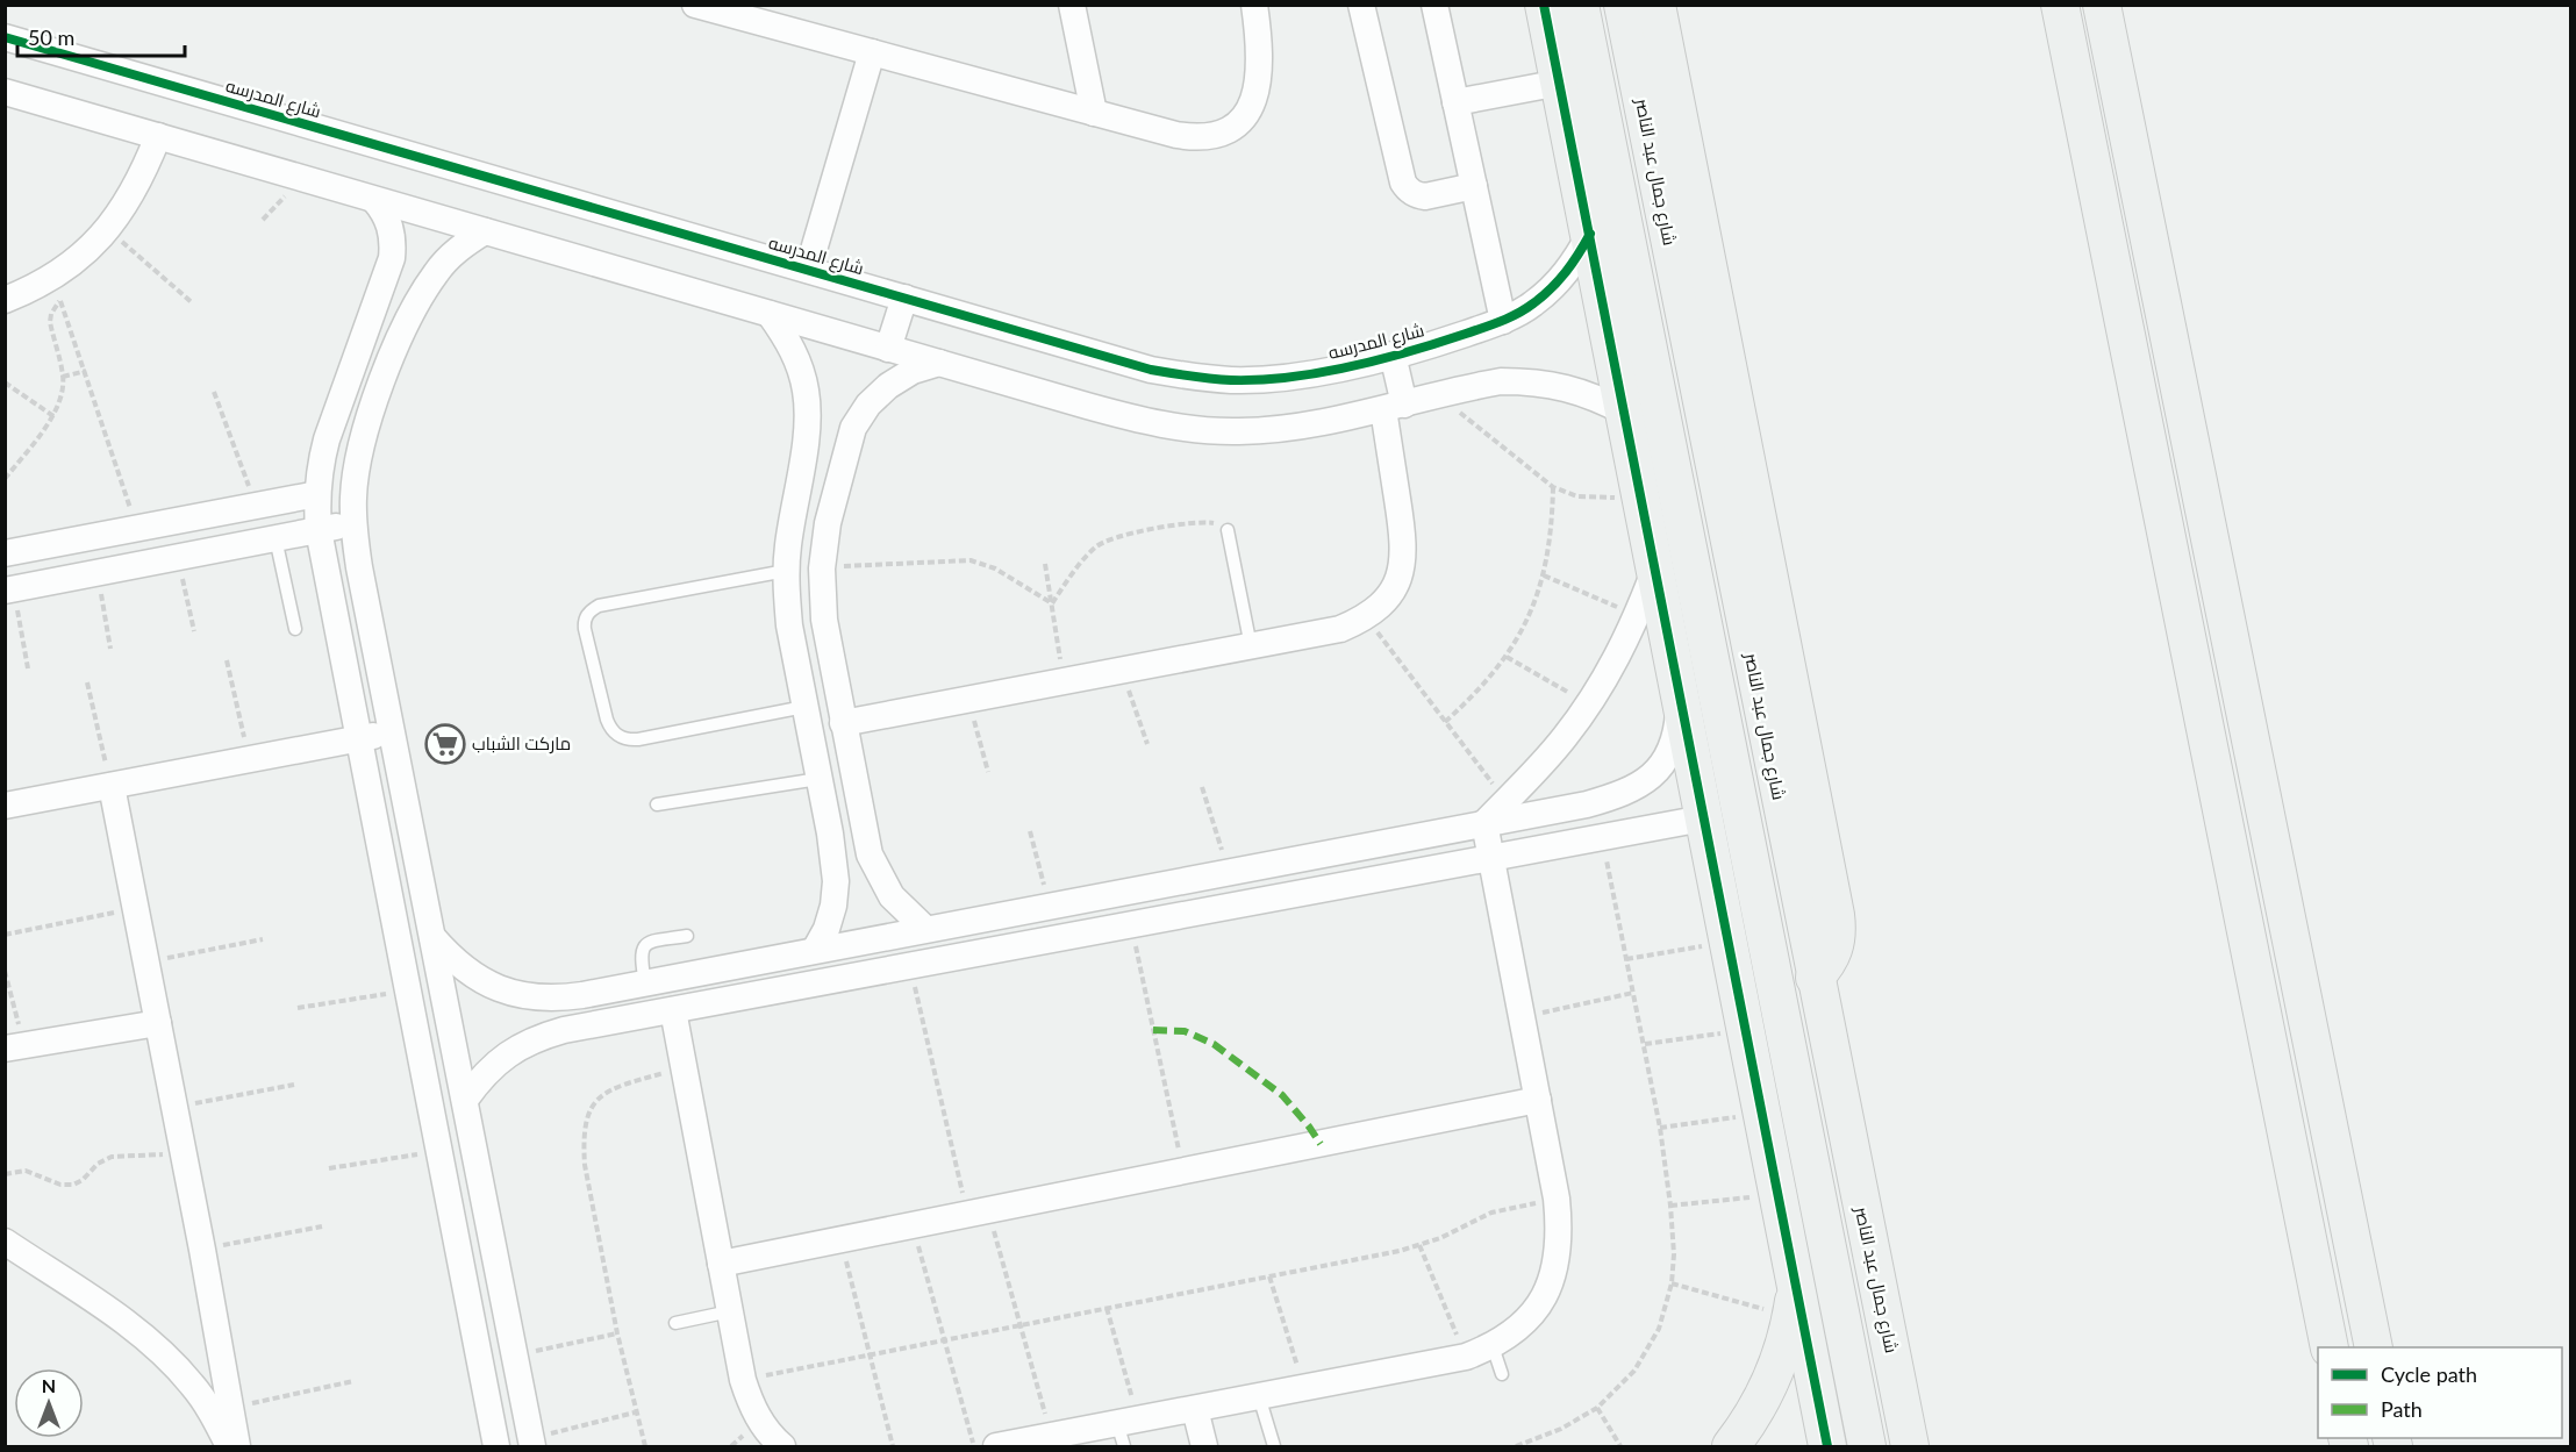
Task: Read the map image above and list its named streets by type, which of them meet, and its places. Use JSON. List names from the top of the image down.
{
  "streets": {
    "main road": ["شارع جمال عبد الناصر"],
    "street": ["شارع المدرسه"]
  },
  "places": {
    "supermarket": ["ماركت الشباب"]
  },
  "legend": ["Cycle path", "Path"],
  "scale_bar": "50 m",
  "north": "top"
}
